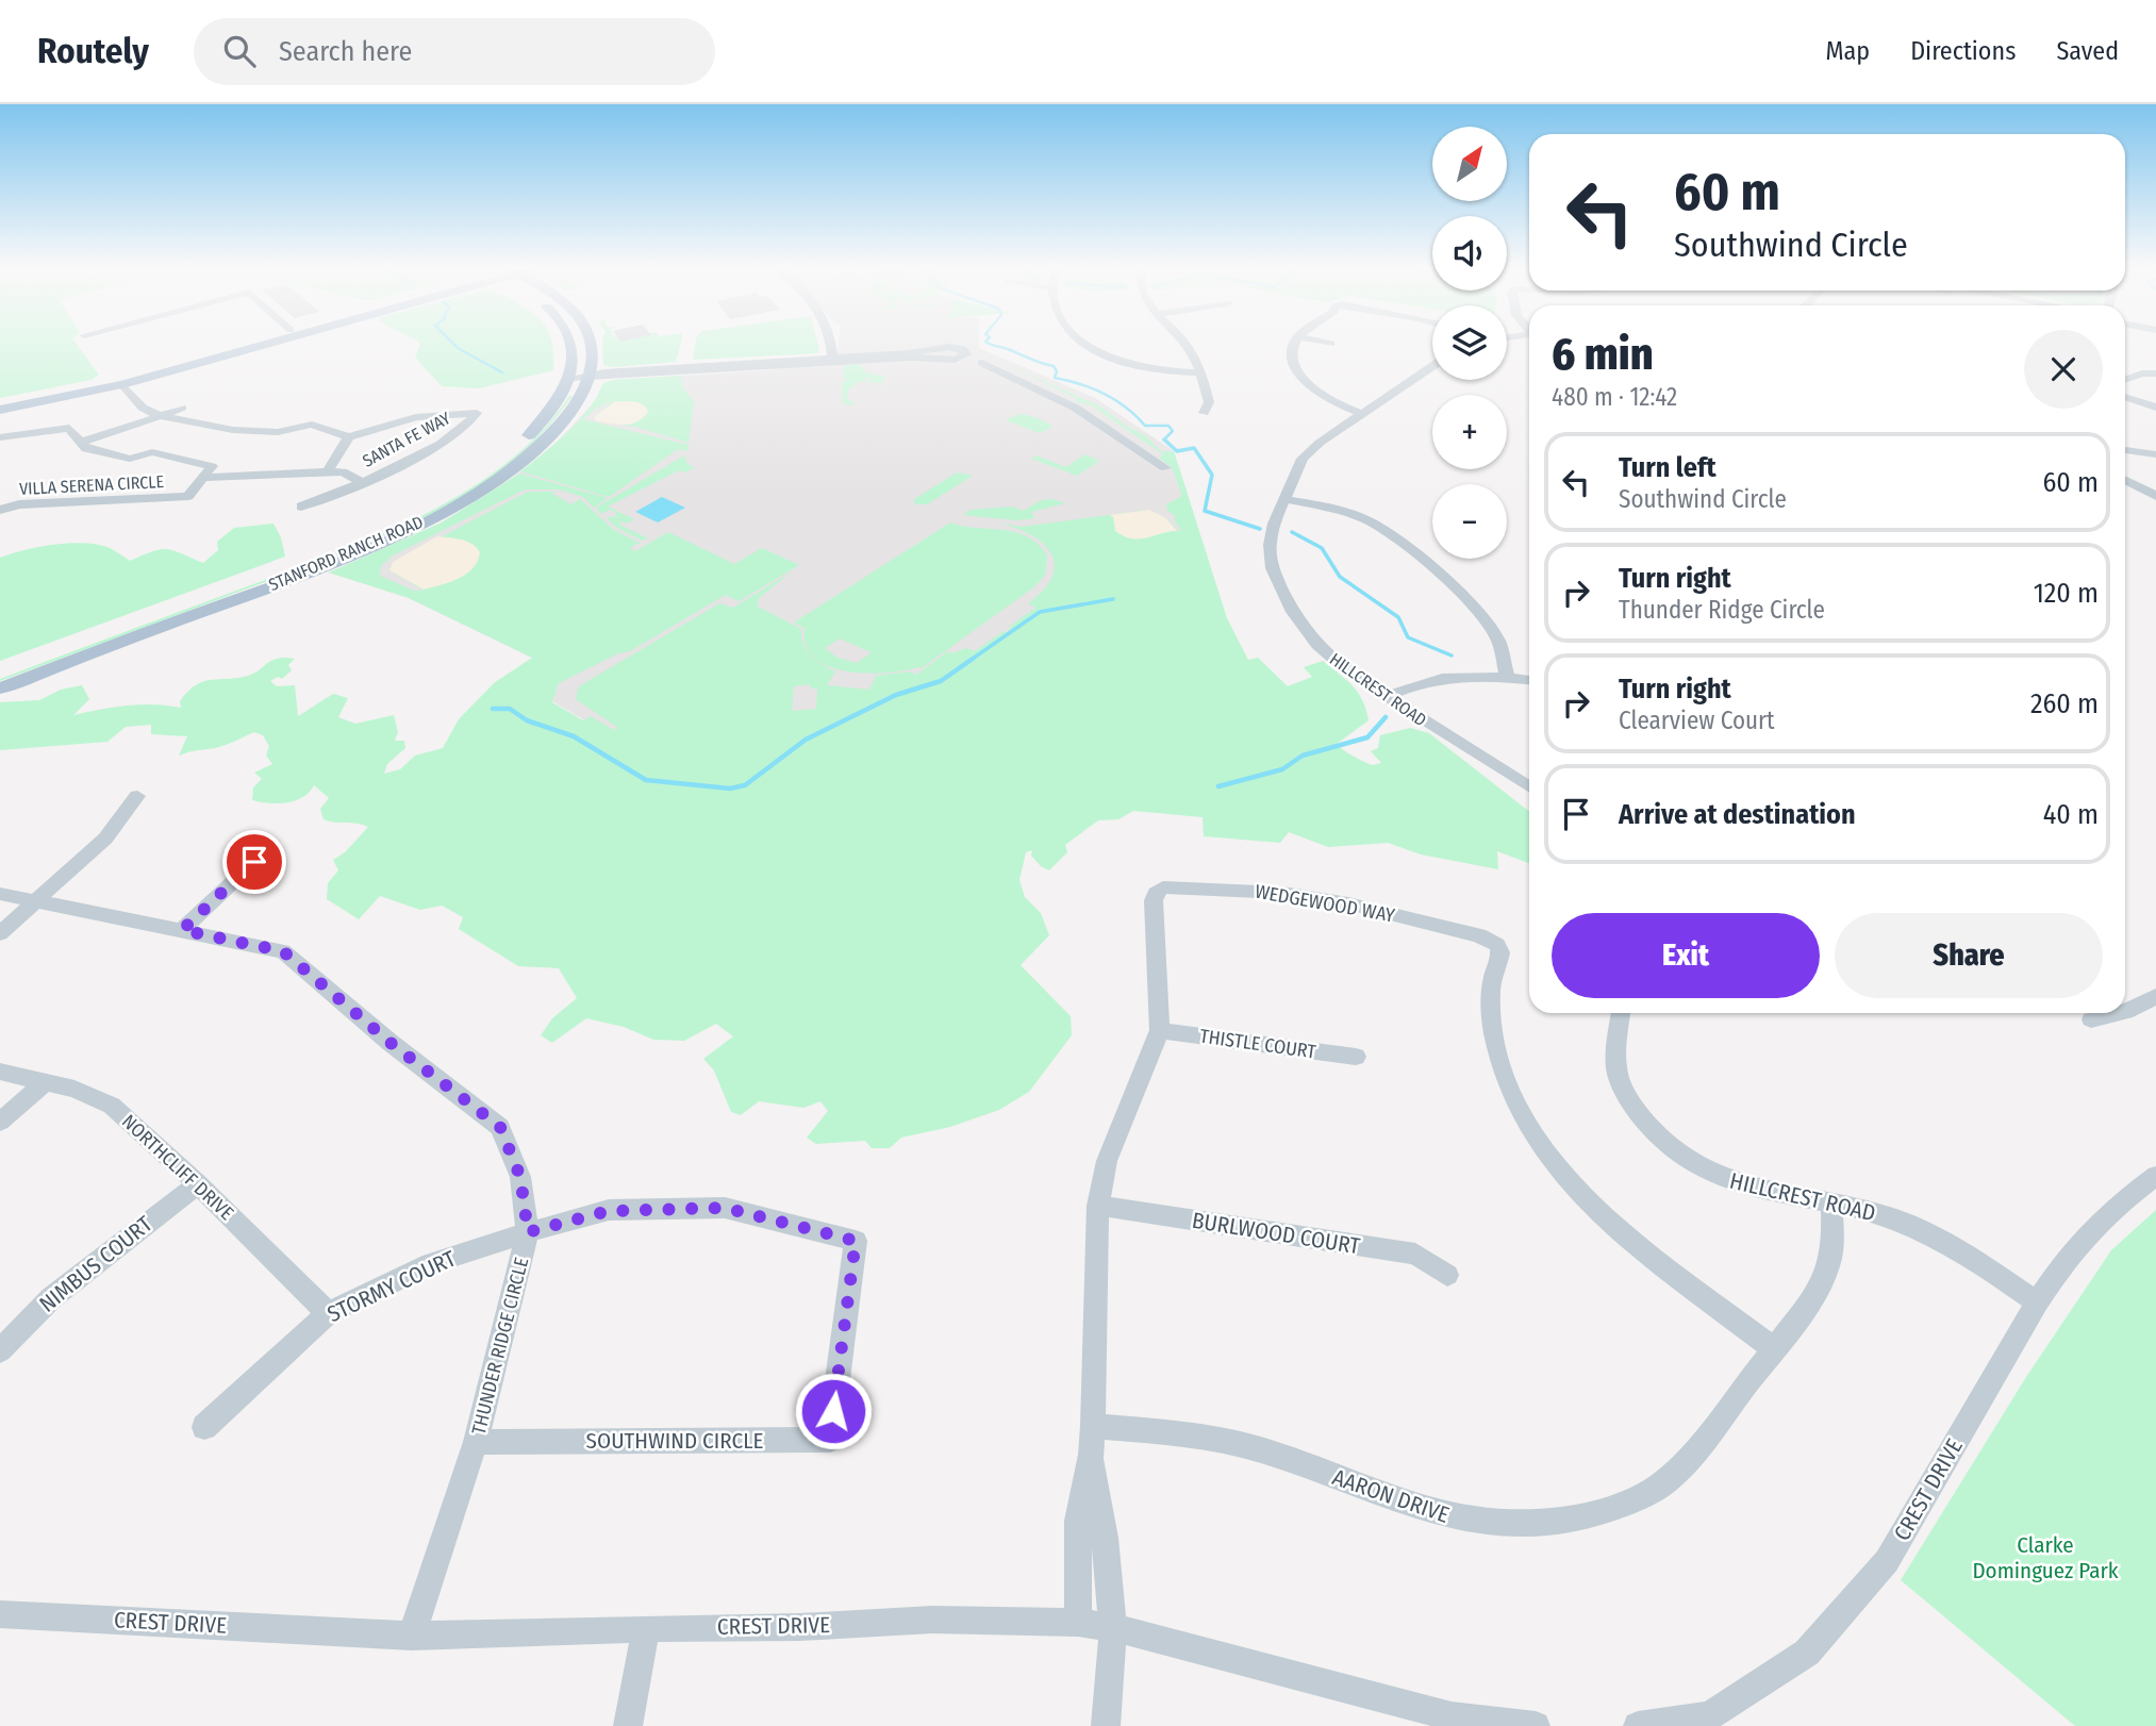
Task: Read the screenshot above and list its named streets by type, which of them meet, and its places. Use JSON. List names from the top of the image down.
{
  "streets": {
    "main road": ["STANFORD RANCH ROAD"],
    "street": [
      "SANTA FE WAY",
      "VILLA SERENA CIRCLE",
      "HILLCREST ROAD",
      "WEDGEWOOD WAY",
      "THISTLE COURT",
      "NORTHCLIFF DRIVE",
      "BURLWOOD COURT",
      "NIMBUS COURT",
      "STORMY COURT",
      "THUNDER RIDGE CIRCLE",
      "SOUTHWIND CIRCLE",
      "CREST DRIVE",
      "AARON DRIVE"
    ]
  },
  "crossings": [
    ["SANTA FE WAY", "VILLA SERENA CIRCLE"],
    ["HILLCREST ROAD", "CREST DRIVE"],
    ["HILLCREST ROAD", "AARON DRIVE"],
    ["WEDGEWOOD WAY", "THISTLE COURT"],
    ["WEDGEWOOD WAY", "BURLWOOD COURT"],
    ["WEDGEWOOD WAY", "CREST DRIVE"],
    ["WEDGEWOOD WAY", "AARON DRIVE"],
    ["NORTHCLIFF DRIVE", "NIMBUS COURT"],
    ["NORTHCLIFF DRIVE", "STORMY COURT"],
    ["STORMY COURT", "THUNDER RIDGE CIRCLE"],
    ["STORMY COURT", "SOUTHWIND CIRCLE"],
    ["THUNDER RIDGE CIRCLE", "SOUTHWIND CIRCLE"],
    ["THUNDER RIDGE CIRCLE", "CREST DRIVE"]
  ],
  "parks": ["Clarke Dominguez Park"],
  "north": "top right",
  "page": {
    "header": "Routely",
    "search": "Search here",
    "nav": ["Map", "Directions", "Saved"],
    "map_buttons": ["+", "−"],
    "turn": ["60 m", "Southwind Circle"],
    "heading": ["6 min", "480 m · 12:42"],
    "list": [
      {
        "name": "Turn left",
        "note": "Southwind Circle",
        "value": "60 m"
      },
      {
        "name": "Turn right",
        "note": "Thunder Ridge Circle",
        "value": "120 m"
      },
      {
        "name": "Turn right",
        "note": "Clearview Court",
        "value": "260 m"
      },
      {
        "name": "Arrive at destination",
        "value": "40 m"
      }
    ],
    "buttons": ["Exit", "Share"]
  }
}
